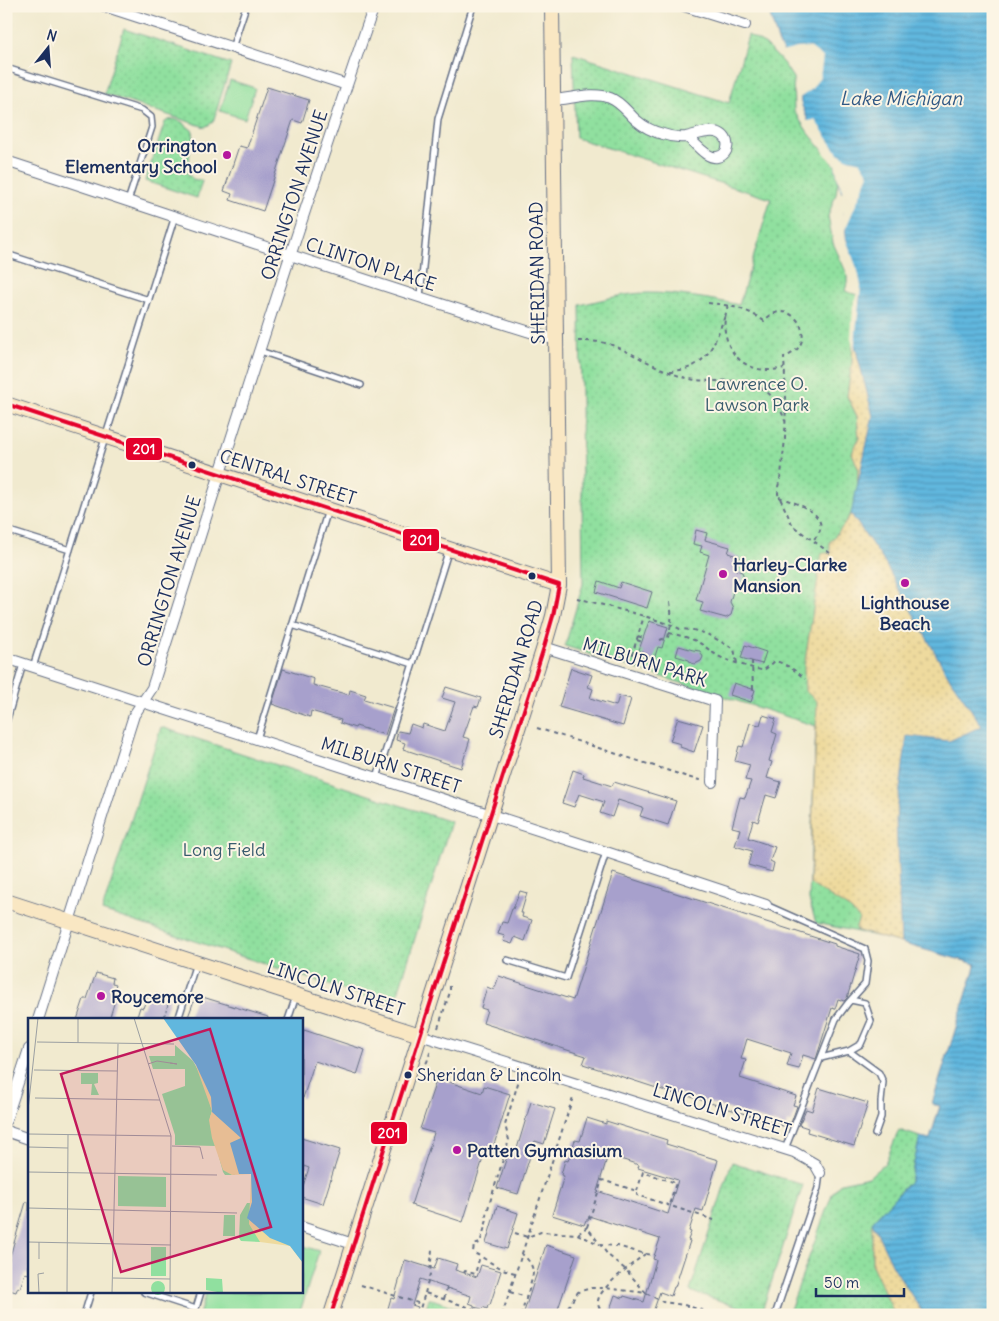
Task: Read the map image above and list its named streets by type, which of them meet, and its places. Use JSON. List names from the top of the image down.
{
  "streets": {
    "main road": ["SHERIDAN ROAD", "CENTRAL STREET", "LINCOLN STREET"],
    "street": [
      "ORRINGTON AVENUE",
      "CLINTON PLACE",
      "MILBURN PARK",
      "MILBURN STREET"
    ]
  },
  "crossings": [
    ["ORRINGTON AVENUE", "CLINTON PLACE"],
    ["ORRINGTON AVENUE", "CENTRAL STREET"],
    ["ORRINGTON AVENUE", "MILBURN STREET"],
    ["ORRINGTON AVENUE", "LINCOLN STREET"],
    ["CLINTON PLACE", "SHERIDAN ROAD"],
    ["SHERIDAN ROAD", "CENTRAL STREET"],
    ["SHERIDAN ROAD", "MILBURN PARK"],
    ["SHERIDAN ROAD", "MILBURN STREET"],
    ["SHERIDAN ROAD", "LINCOLN STREET"]
  ],
  "water": ["Lake Michigan"],
  "parks": ["Lawrence O. Lawson Park", "Long Field"],
  "places": [
    "Orrington Elementary School",
    "Harley-Clarke Mansion",
    "Lighthouse Beach",
    "Roycemore",
    "Sheridan & Lincoln",
    "Patten Gymnasium"
  ],
  "lines": ["transit line 201"],
  "scale_bar": "50 m",
  "north": "top"
}
